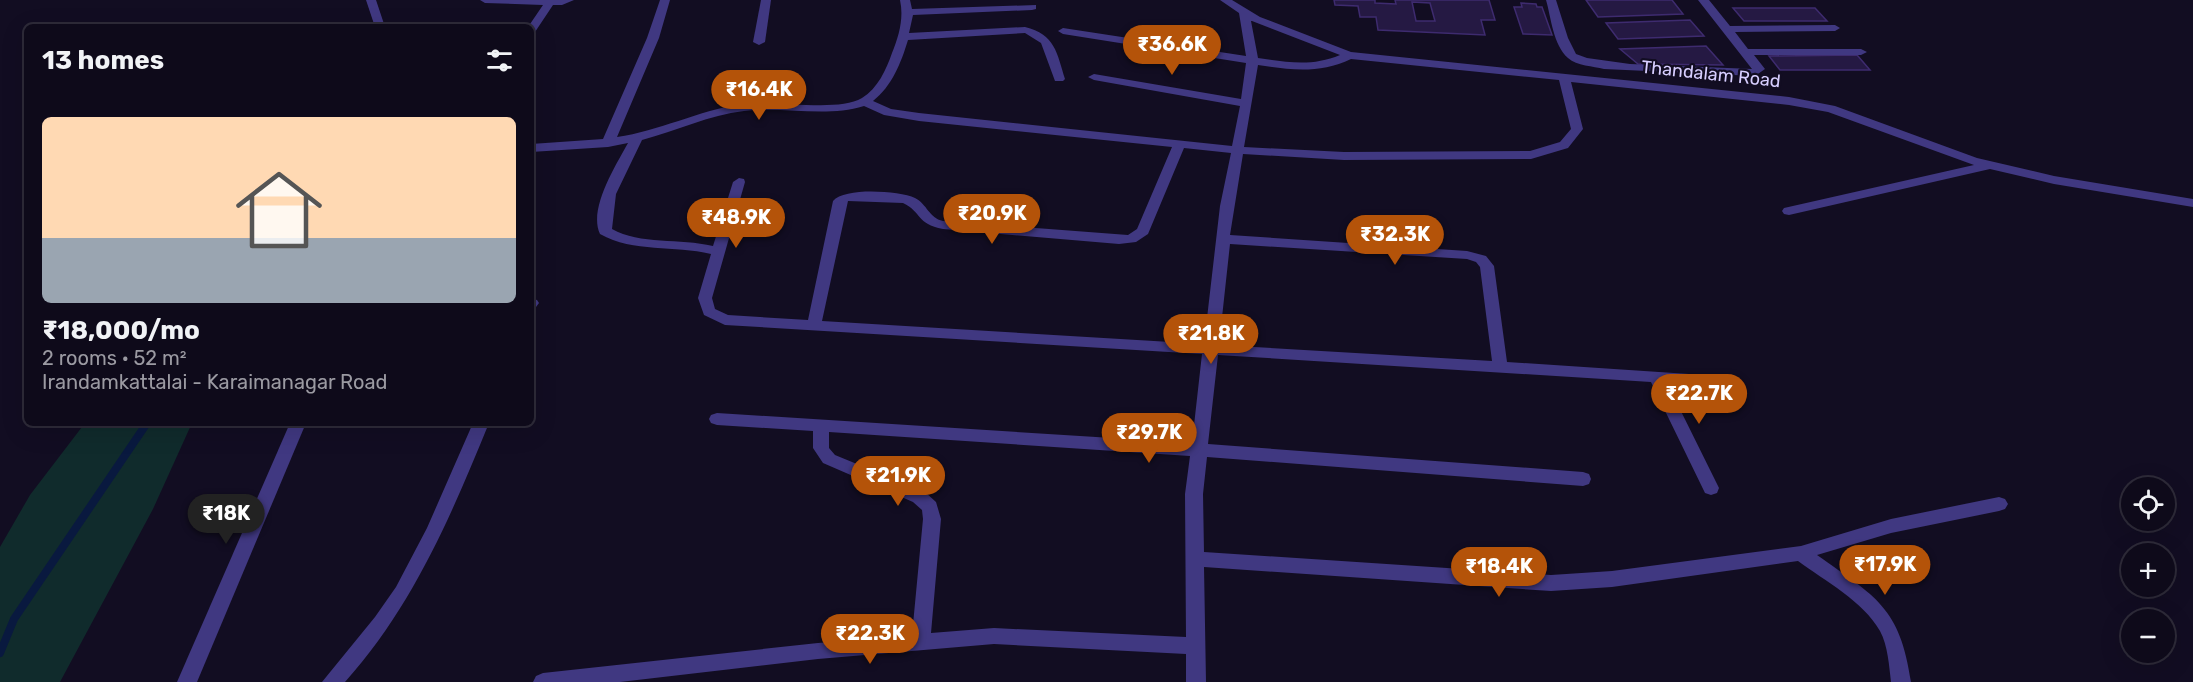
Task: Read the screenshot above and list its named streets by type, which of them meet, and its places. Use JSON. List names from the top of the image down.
{
  "streets": {
    "street": ["Thandalam Road"]
  },
  "page": {
    "heading": "13 homes",
    "price": [
      "₹36.6K",
      "₹16.4K",
      "₹20.9K",
      "₹48.9K",
      "₹32.3K",
      "₹21.8K",
      "₹22.7K",
      "₹29.7K",
      "₹21.9K",
      "₹18K",
      "₹17.9K",
      "₹18.4K",
      "₹22.3K"
    ],
    "list": [
      {
        "name": "₹18,000/mo",
        "note": "2 rooms · 52 m² · Irandamkattalai - Karaimanagar Road"
      }
    ],
    "map_buttons": ["+", "−"]
  }
}
